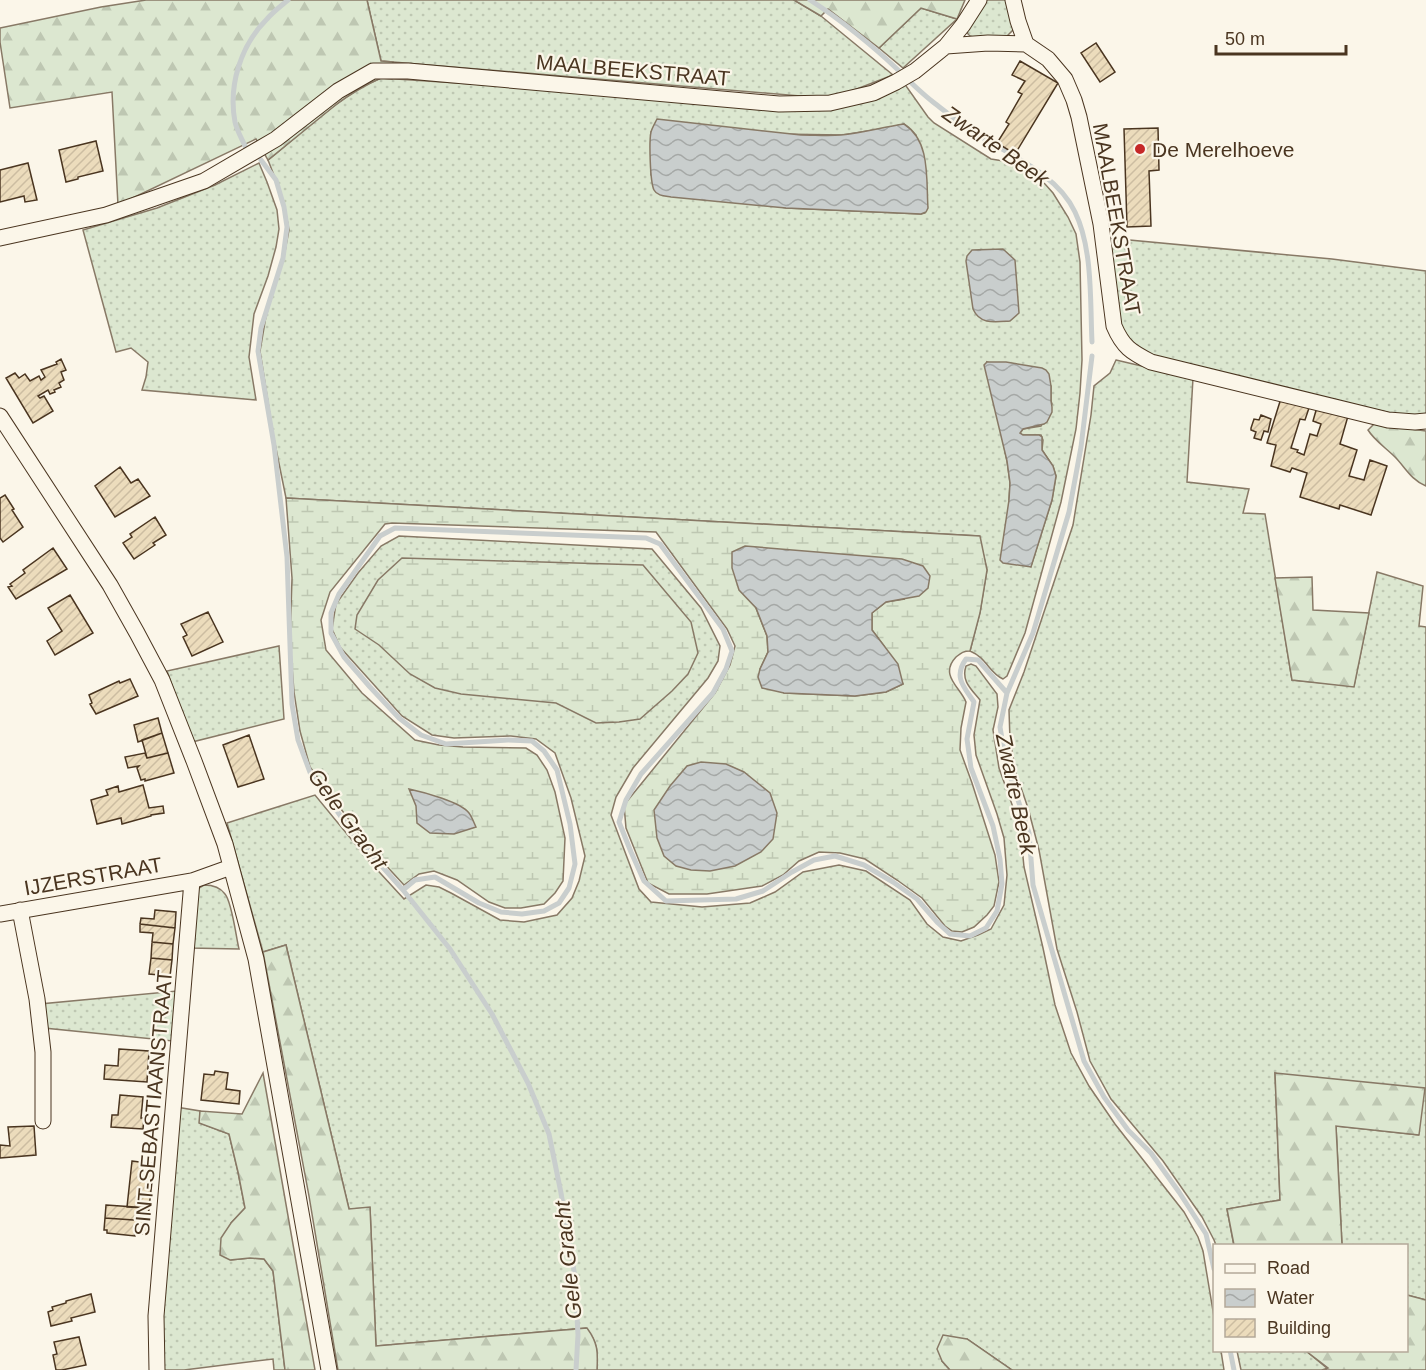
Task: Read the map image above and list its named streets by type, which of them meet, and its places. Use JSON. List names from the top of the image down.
{
  "streets": {
    "street": ["MAALBEEKSTRAAT", "IJZERSTRAAT", "SINT-SEBASTIAANSTRAAT"]
  },
  "crossings": [
    ["IJZERSTRAAT", "SINT-SEBASTIAANSTRAAT"]
  ],
  "water": ["Zwarte Beek", "Gele Gracht"],
  "places": ["De Merelhoeve"],
  "legend": ["Road", "Water", "Building"],
  "scale_bar": "50 m"
}
